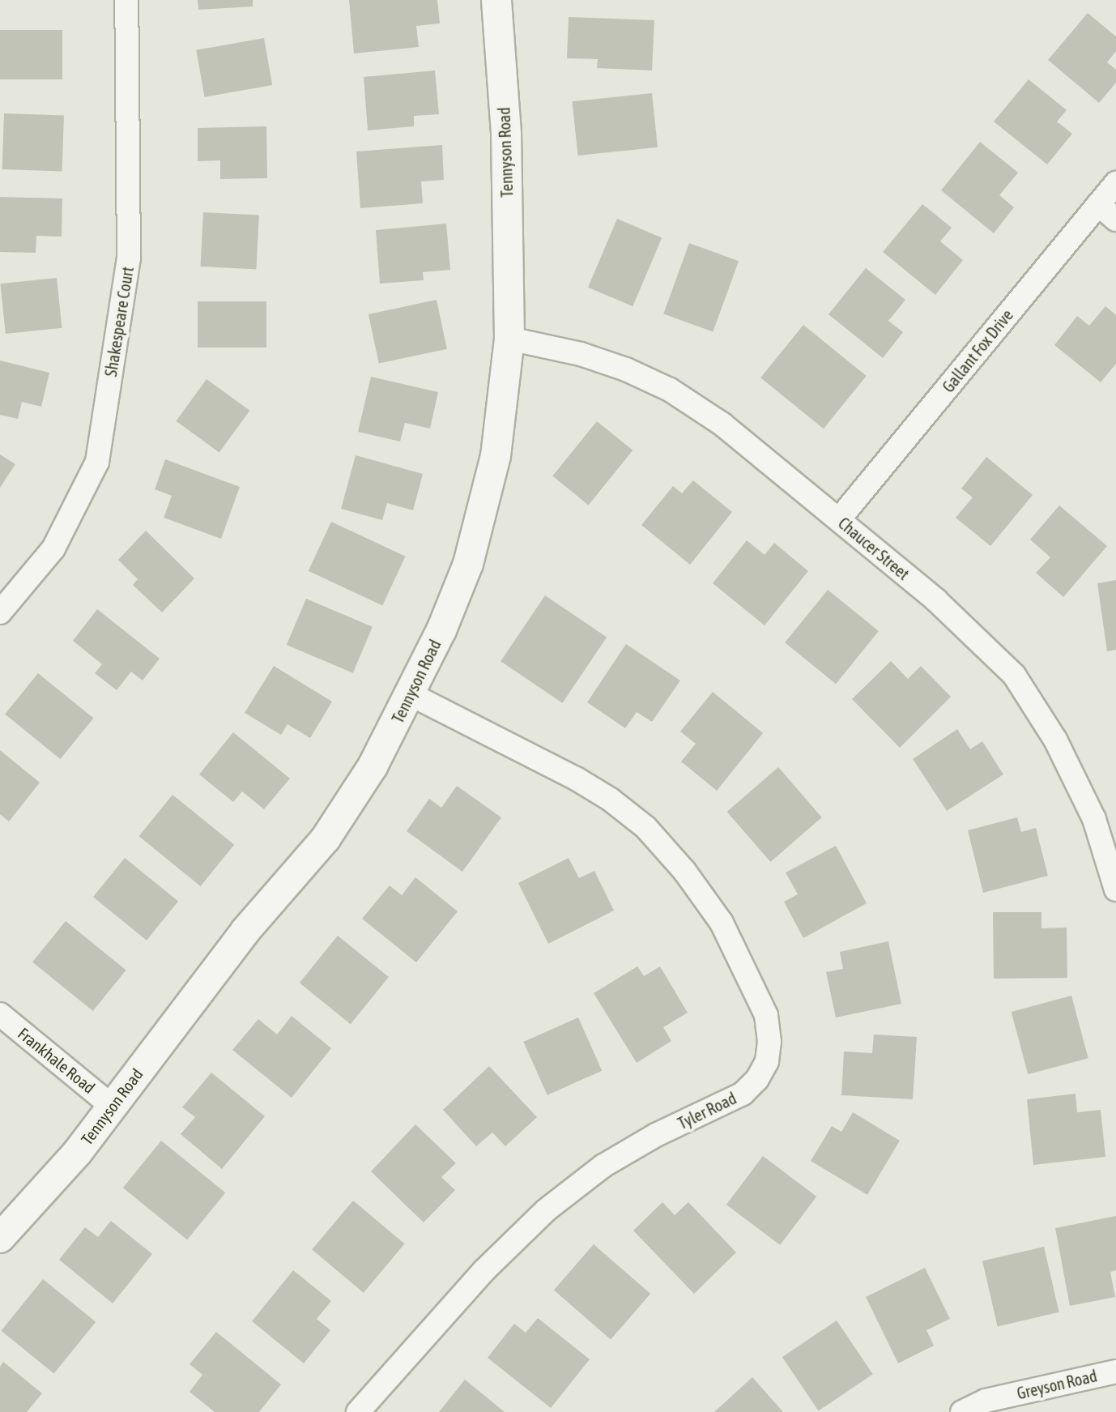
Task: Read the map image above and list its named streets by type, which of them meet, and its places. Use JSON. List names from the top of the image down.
{
  "streets": {
    "street": [
      "Tennyson Road",
      "Shakespeare Court",
      "Gallant Fox Drive",
      "Chaucer Street",
      "Frankhale Road",
      "Tyler Road",
      "Greyson Road"
    ]
  },
  "crossings": [
    ["Tennyson Road", "Chaucer Street"],
    ["Tennyson Road", "Frankhale Road"],
    ["Tennyson Road", "Tyler Road"],
    ["Gallant Fox Drive", "Chaucer Street"]
  ]
}
